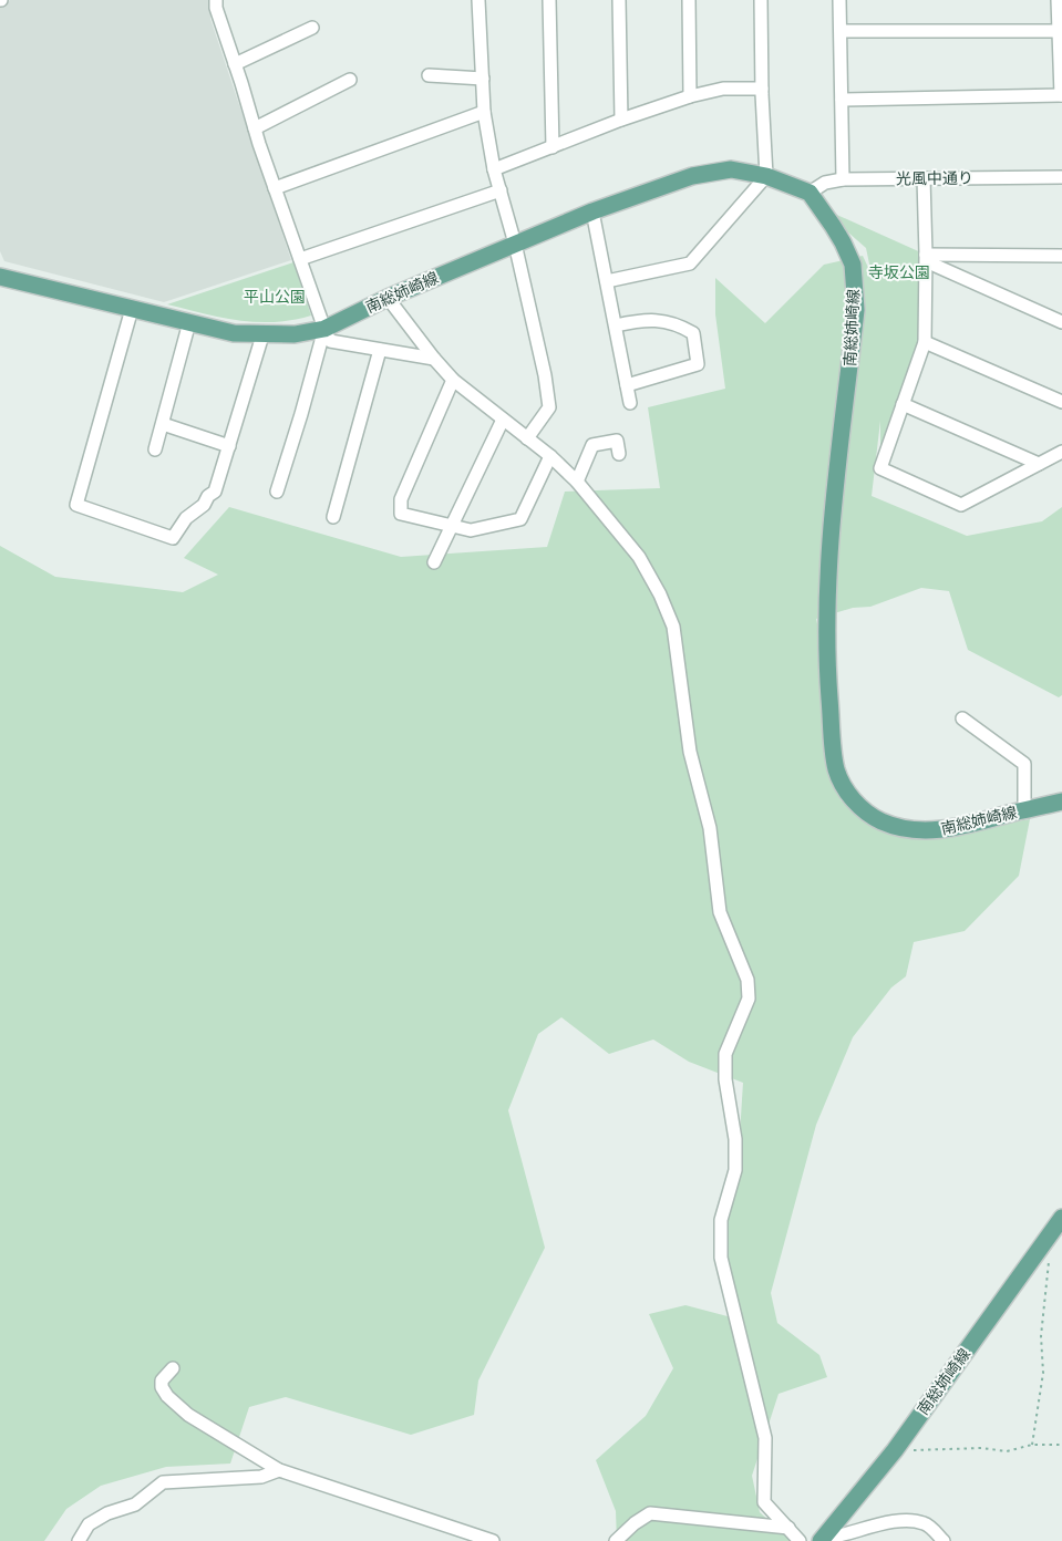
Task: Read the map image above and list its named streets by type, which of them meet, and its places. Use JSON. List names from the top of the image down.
{
  "streets": {
    "main road": ["南総姉崎線"],
    "street": ["光風中通り"]
  },
  "crossings": [
    ["光風中通り", "南総姉崎線"]
  ],
  "parks": ["寺坂公園", "平山公園"]
}
